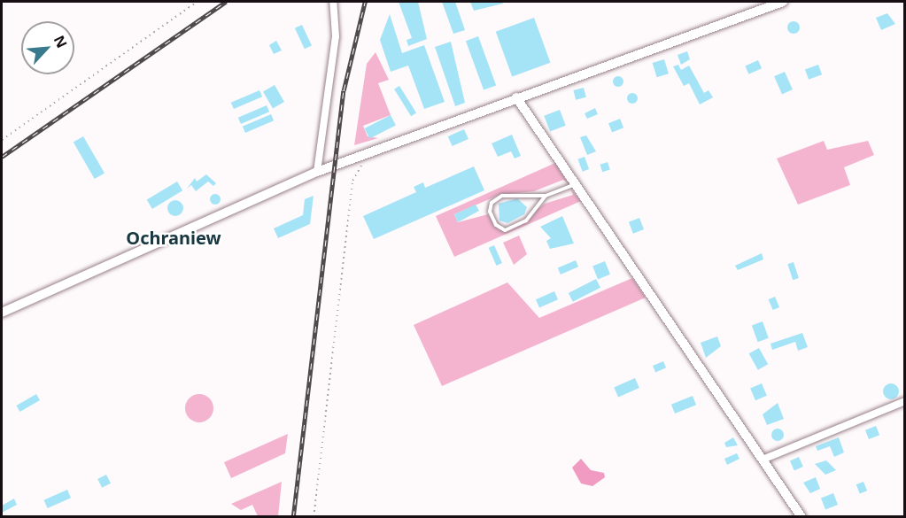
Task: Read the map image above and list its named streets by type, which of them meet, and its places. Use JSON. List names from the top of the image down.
{
  "districts": ["Ochraniew"],
  "north": "top right"
}
